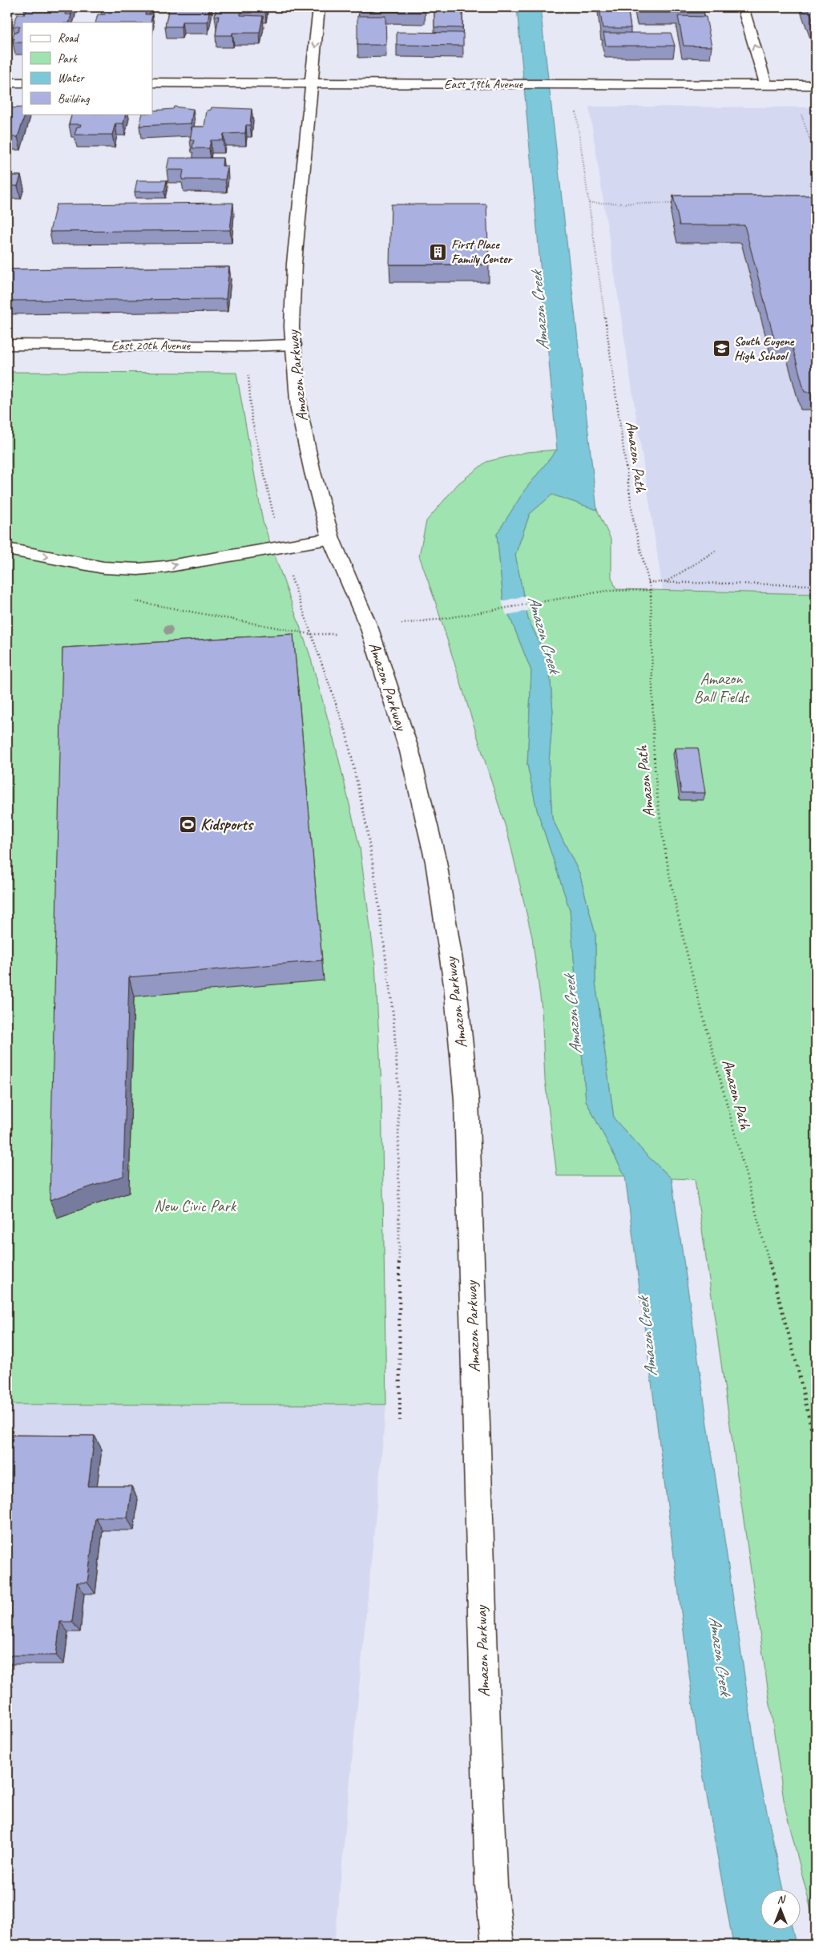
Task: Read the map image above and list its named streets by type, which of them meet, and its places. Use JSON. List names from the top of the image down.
{
  "streets": {
    "main road": ["East 19th Avenue", "East 20th Avenue", "Amazon Parkway"],
    "path": ["Amazon Path"]
  },
  "crossings": [
    ["East 19th Avenue", "Amazon Parkway"],
    ["East 20th Avenue", "Amazon Parkway"]
  ],
  "water": ["Amazon Creek"],
  "parks": ["Amazon Ball Fields", "New Civic Park"],
  "places": {
    "building": ["First Place Family Center"],
    "school or university": ["South Eugene High School"],
    "sports": ["Kidsports"]
  },
  "legend": [
    "Road",
    "Park",
    "Water",
    "Building"
  ],
  "north": "top"
}
